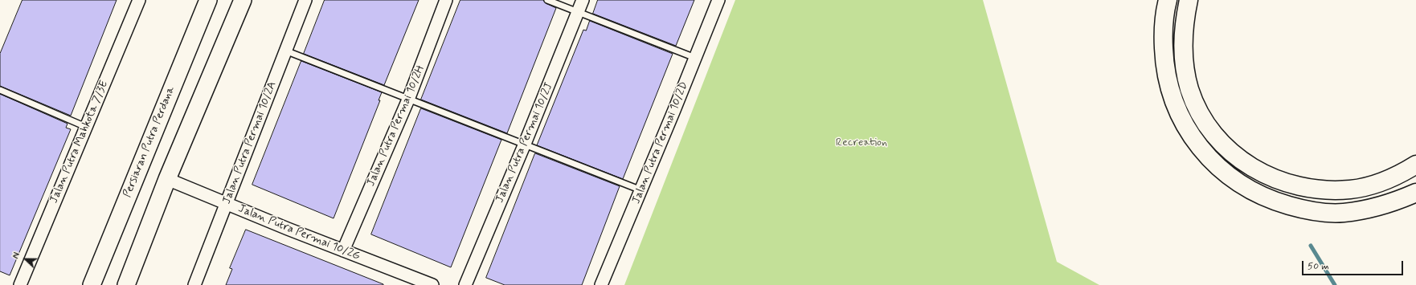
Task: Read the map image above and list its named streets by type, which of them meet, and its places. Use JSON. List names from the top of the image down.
{
  "streets": {
    "main road": ["Persiaran Putra Perdana"],
    "street": [
      "Jalan Putra Permai 10/2H",
      "Jalan Putra Mahkota 7/3E",
      "Jalan Putra Permai 10/2A",
      "Jalan Putra Permai 10/2J",
      "Jalan Putra Permai 10/2D",
      "Jalan Putra Permai 10/2G"
    ]
  },
  "crossings": [
    ["Jalan Putra Permai 10/2H", "Jalan Putra Permai 10/2G"],
    ["Jalan Putra Permai 10/2A", "Jalan Putra Permai 10/2G"]
  ],
  "parks": ["Recreation"],
  "scale_bar": "50 m",
  "north": "left"
}
